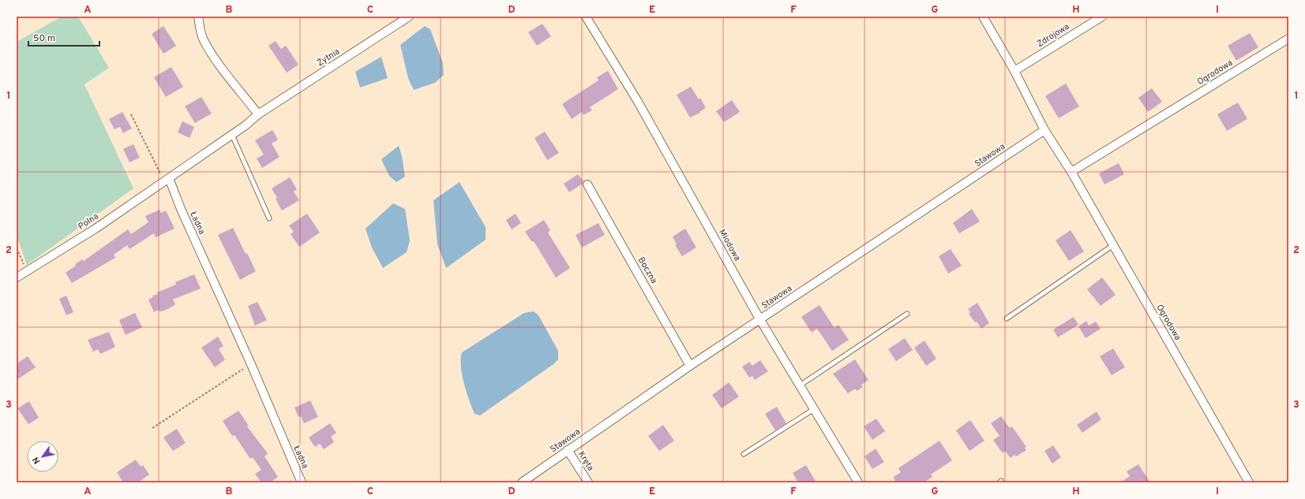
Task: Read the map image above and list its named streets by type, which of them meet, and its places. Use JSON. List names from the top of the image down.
{
  "streets": {
    "street": [
      "Zdrojowa",
      "Żytnia",
      "Ogrodowa",
      "Stawowa",
      "Polna",
      "Ładna",
      "Miodowa",
      "Boczna",
      "Kręta"
    ]
  },
  "crossings": [
    ["Zdrojowa", "Ogrodowa"],
    ["Ogrodowa", "Stawowa"],
    ["Stawowa", "Miodowa"],
    ["Stawowa", "Boczna"],
    ["Stawowa", "Kręta"],
    ["Polna", "Ładna"]
  ],
  "scale_bar": "50 m",
  "north": "bottom left",
  "grid": {
    "columns": [
      "A",
      "B",
      "C",
      "D",
      "E",
      "F",
      "G",
      "H",
      "I"
    ],
    "rows": ["1", "2", "3"]
  }
}
